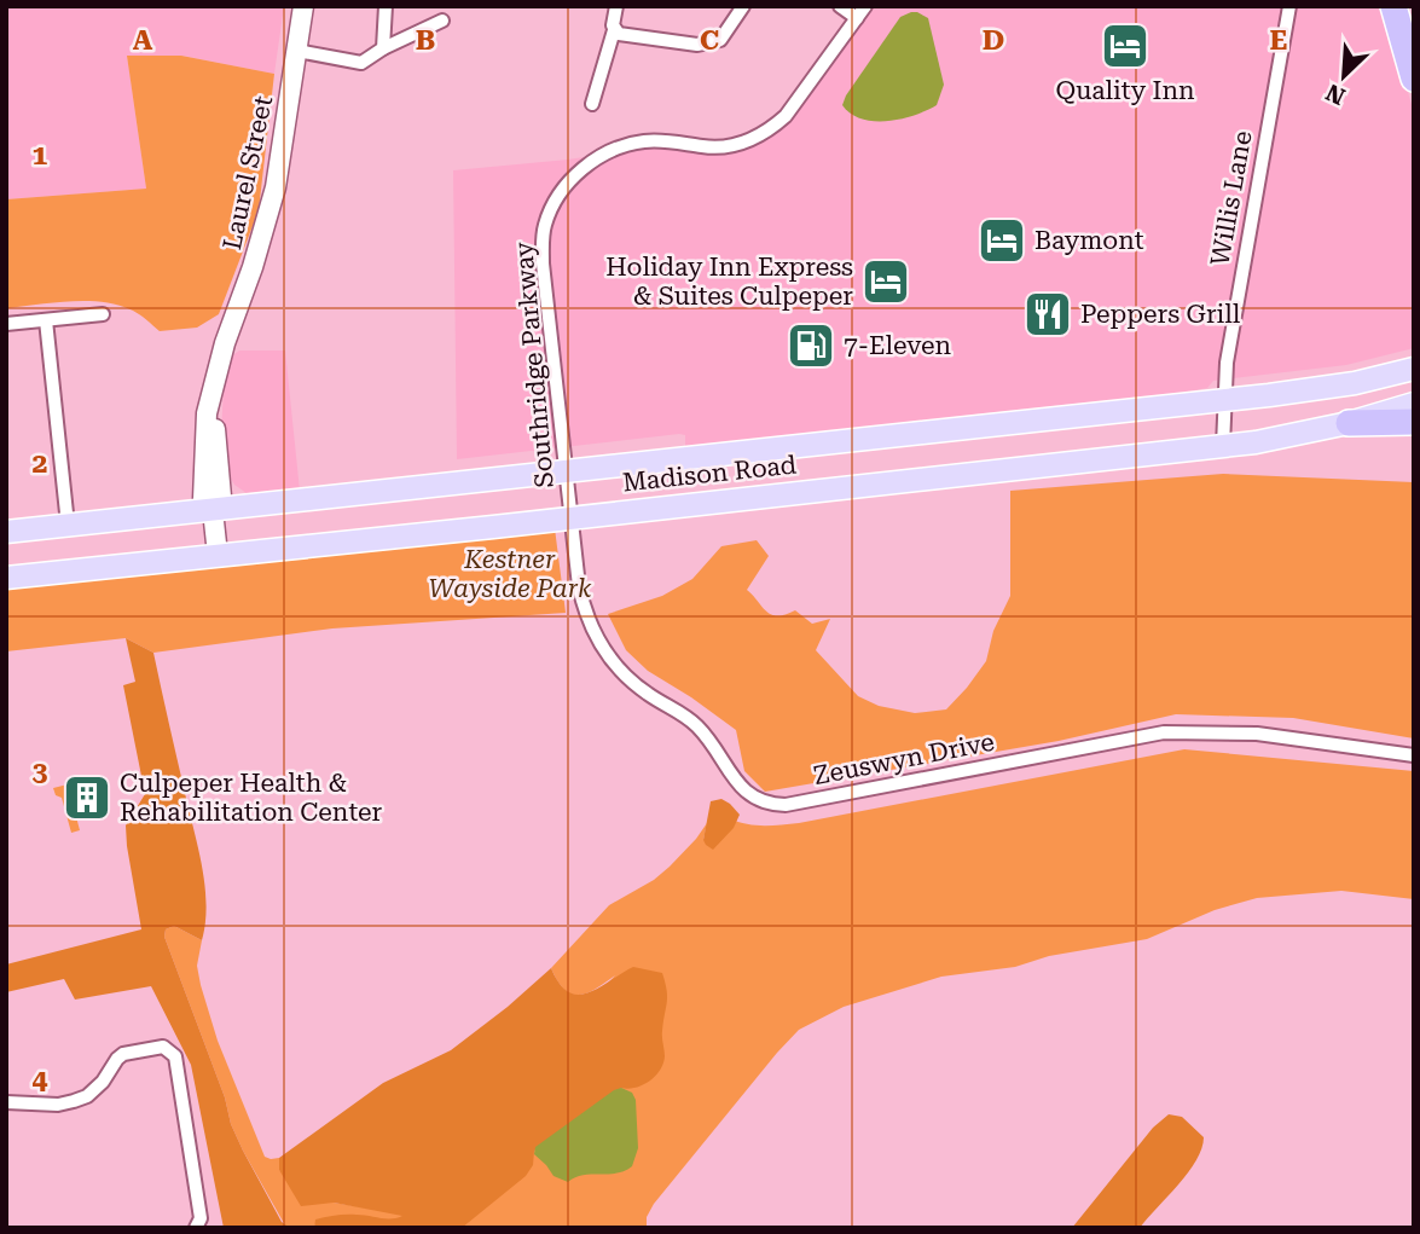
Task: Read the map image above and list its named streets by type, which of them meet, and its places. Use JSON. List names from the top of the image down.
{
  "streets": {
    "main road": ["Madison Road"],
    "street": [
      "Laurel Street",
      "Willis Lane",
      "Southridge Parkway",
      "Zeuswyn Drive"
    ]
  },
  "crossings": [
    ["Laurel Street", "Madison Road"],
    ["Willis Lane", "Madison Road"],
    ["Southridge Parkway", "Madison Road"],
    ["Southridge Parkway", "Zeuswyn Drive"],
    ["Madison Road", "Zeuswyn Drive"]
  ],
  "parks": ["Kestner Wayside Park"],
  "places": {
    "hotel": ["Quality Inn", "Baymont", "Holiday Inn Express & Suites Culpeper"],
    "restaurant": ["Peppers Grill"],
    "fuel station": ["7-Eleven"],
    "building": ["Culpeper Health & Rehabilitation Center"]
  },
  "north": "bottom left",
  "grid": {
    "columns": [
      "A",
      "B",
      "C",
      "D",
      "E"
    ],
    "rows": [
      "1",
      "2",
      "3",
      "4"
    ]
  }
}
